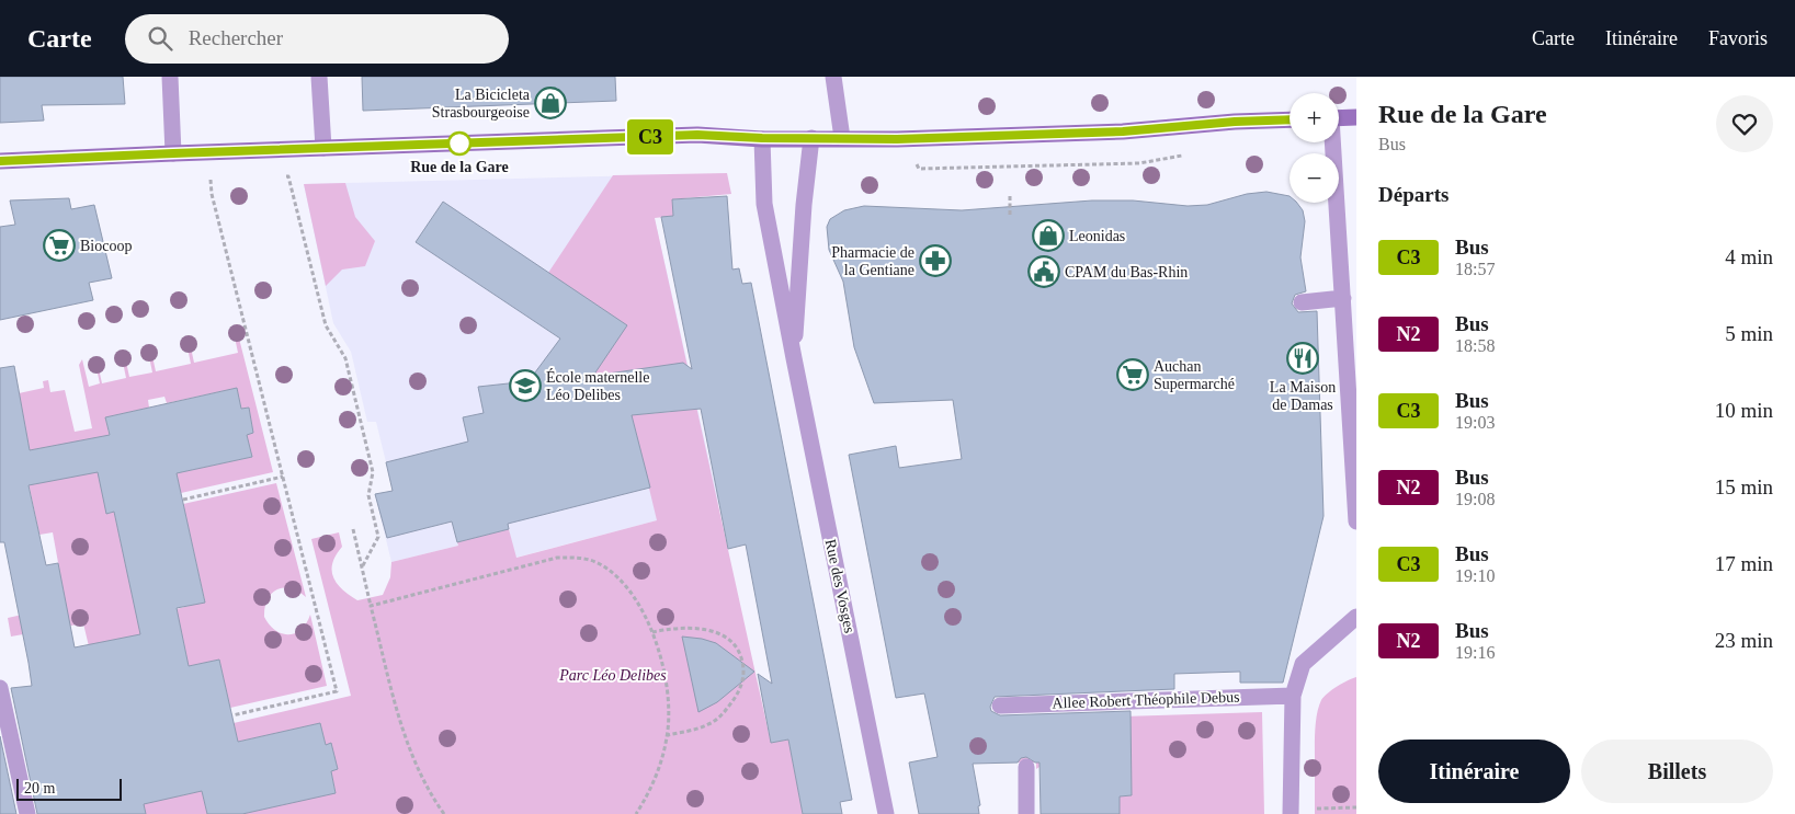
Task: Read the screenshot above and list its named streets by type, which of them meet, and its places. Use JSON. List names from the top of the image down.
{
  "streets": {
    "street": ["Rue des Vosges", "Allee Robert Théophile Debus"]
  },
  "parks": ["Parc Léo Delibes"],
  "places": {
    "shop": ["La Bicicleta Strasbourgeoise", "Leonidas"],
    "other": ["Rue de la Gare"],
    "supermarket": ["Biocoop", "Auchan Supermarché"],
    "pharmacy": ["Pharmacie de la Gentiane"],
    "public building": ["CPAM du Bas-Rhin"],
    "restaurant": ["La Maison de Damas"],
    "school or university": ["École maternelle Léo Delibes"]
  },
  "lines": ["bus line C3"],
  "scale_bar": "20 m",
  "page": {
    "header": "Carte",
    "search": "Rechercher",
    "nav": ["Carte", "Itinéraire", "Favoris"],
    "on_map": "C3",
    "heading": [
      ["Rue de la Gare", "Bus"],
      "Départs"
    ],
    "map_buttons": ["+", "−"],
    "list": [
      {
        "mark": "C3",
        "name": "Bus",
        "note": "18:57",
        "value": "4 min"
      },
      {
        "mark": "N2",
        "name": "Bus",
        "note": "18:58",
        "value": "5 min"
      },
      {
        "mark": "C3",
        "name": "Bus",
        "note": "19:03",
        "value": "10 min"
      },
      {
        "mark": "N2",
        "name": "Bus",
        "note": "19:08",
        "value": "15 min"
      },
      {
        "mark": "C3",
        "name": "Bus",
        "note": "19:10",
        "value": "17 min"
      },
      {
        "mark": "N2",
        "name": "Bus",
        "note": "19:16",
        "value": "23 min"
      }
    ],
    "buttons": ["Itinéraire", "Billets"],
    "scale": "20 m"
  }
}
